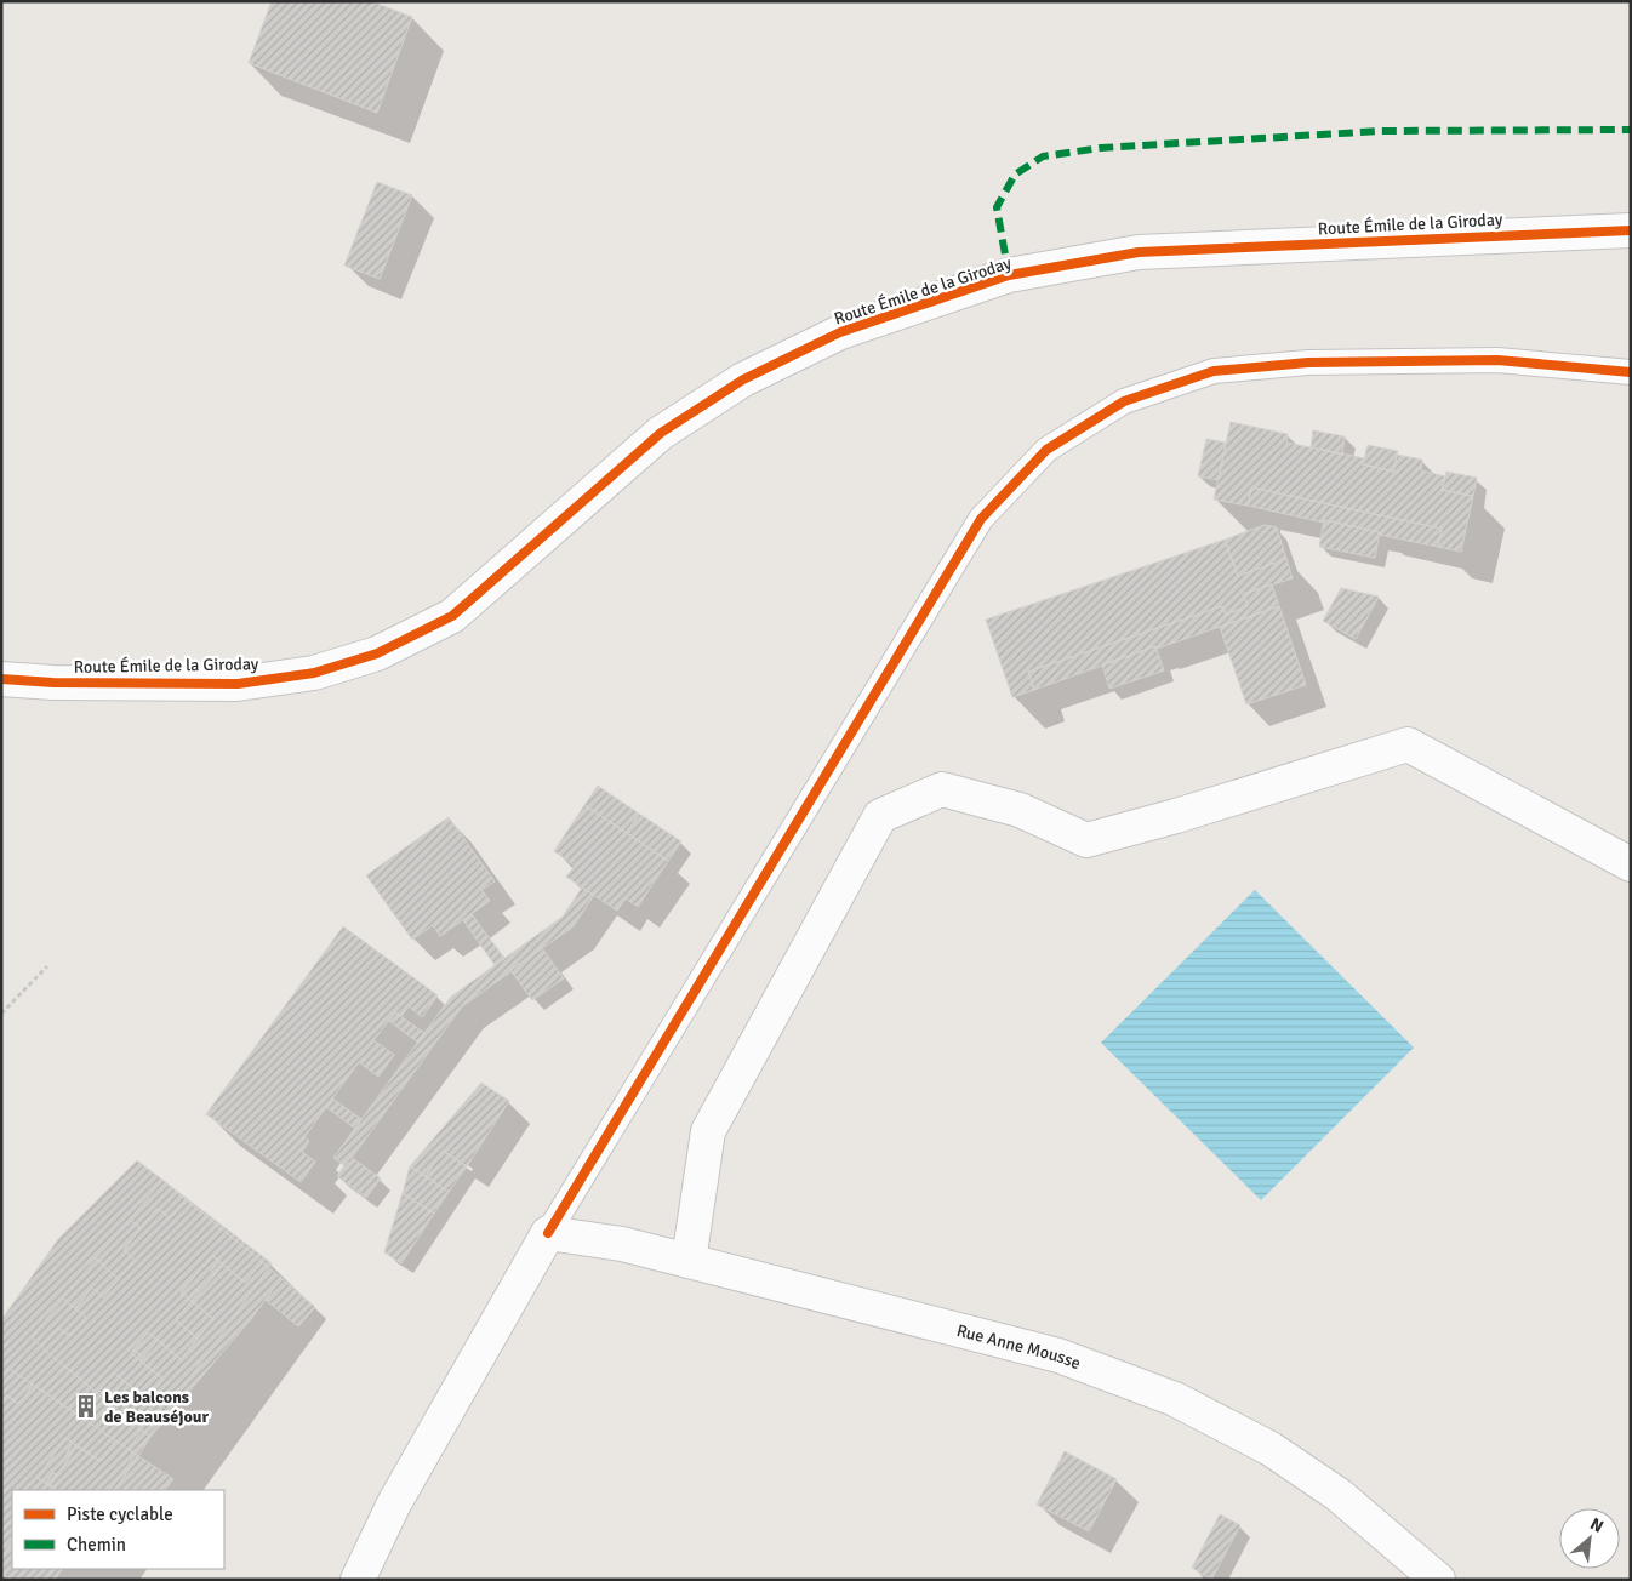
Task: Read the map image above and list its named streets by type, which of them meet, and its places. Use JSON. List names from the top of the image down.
{
  "streets": {
    "street": ["Route Émile de la Giroday", "Rue Anne Mousse"]
  },
  "places": {
    "building": ["Les balcons de Beauséjour"]
  },
  "legend": ["Piste cyclable", "Chemin"],
  "north": "top right"
}
